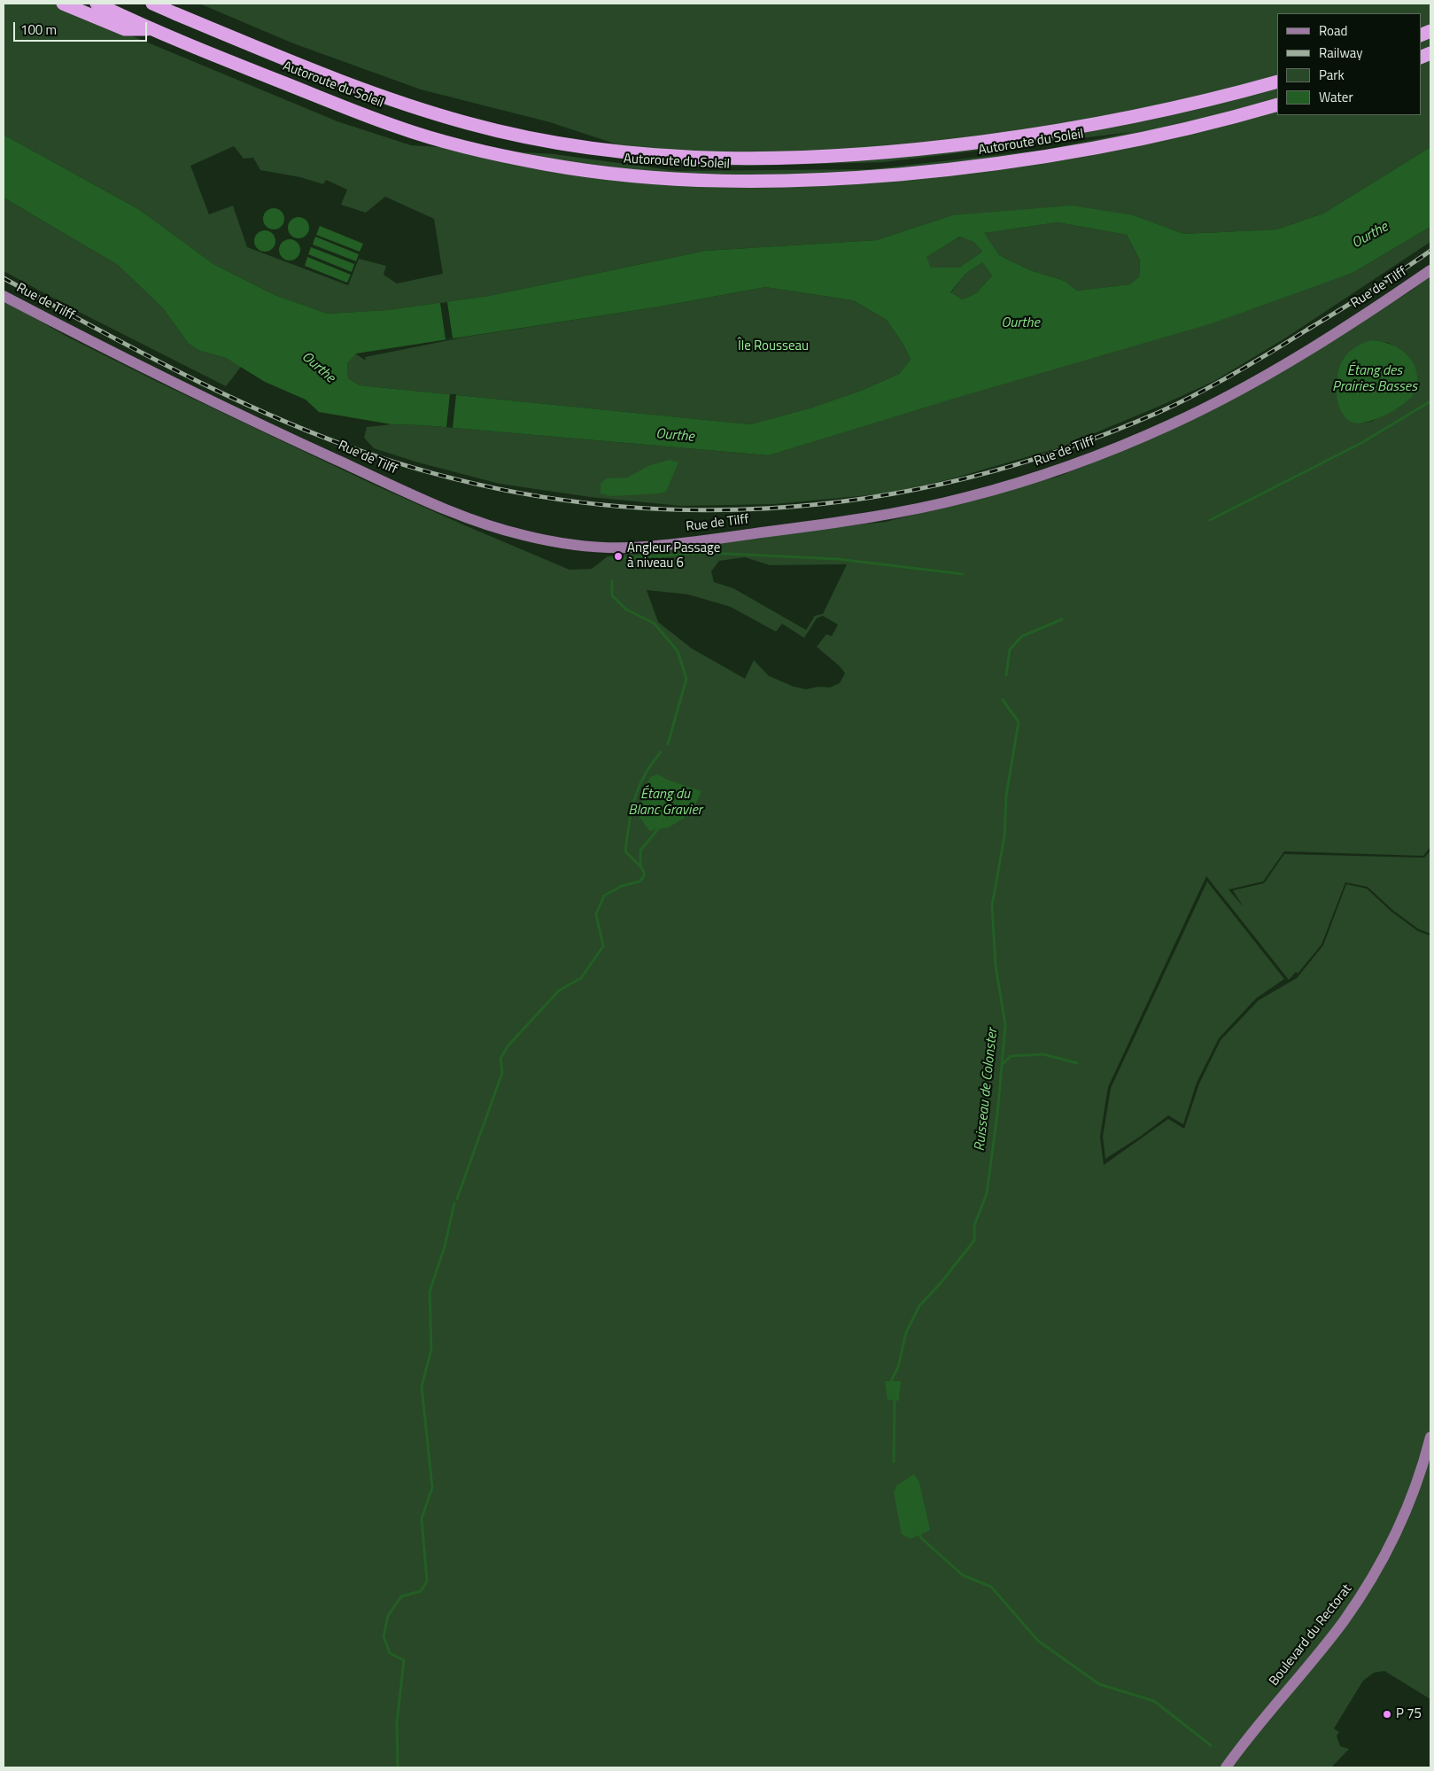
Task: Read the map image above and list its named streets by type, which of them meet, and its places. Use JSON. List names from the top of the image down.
{
  "streets": {
    "highway": ["Autoroute du Soleil"],
    "main road": ["Rue de Tilff", "Boulevard du Rectorat"]
  },
  "water": [
    "Ourthe",
    "Étang des Prairies Basses",
    "Étang du Blanc Gravier",
    "Ruisseau de Colonster"
  ],
  "parks": ["Île Rousseau"],
  "places": ["Angleur Passage à niveau 6", "P 75"],
  "legend": [
    "Road",
    "Railway",
    "Park",
    "Water"
  ],
  "scale_bar": "100 m"
}
